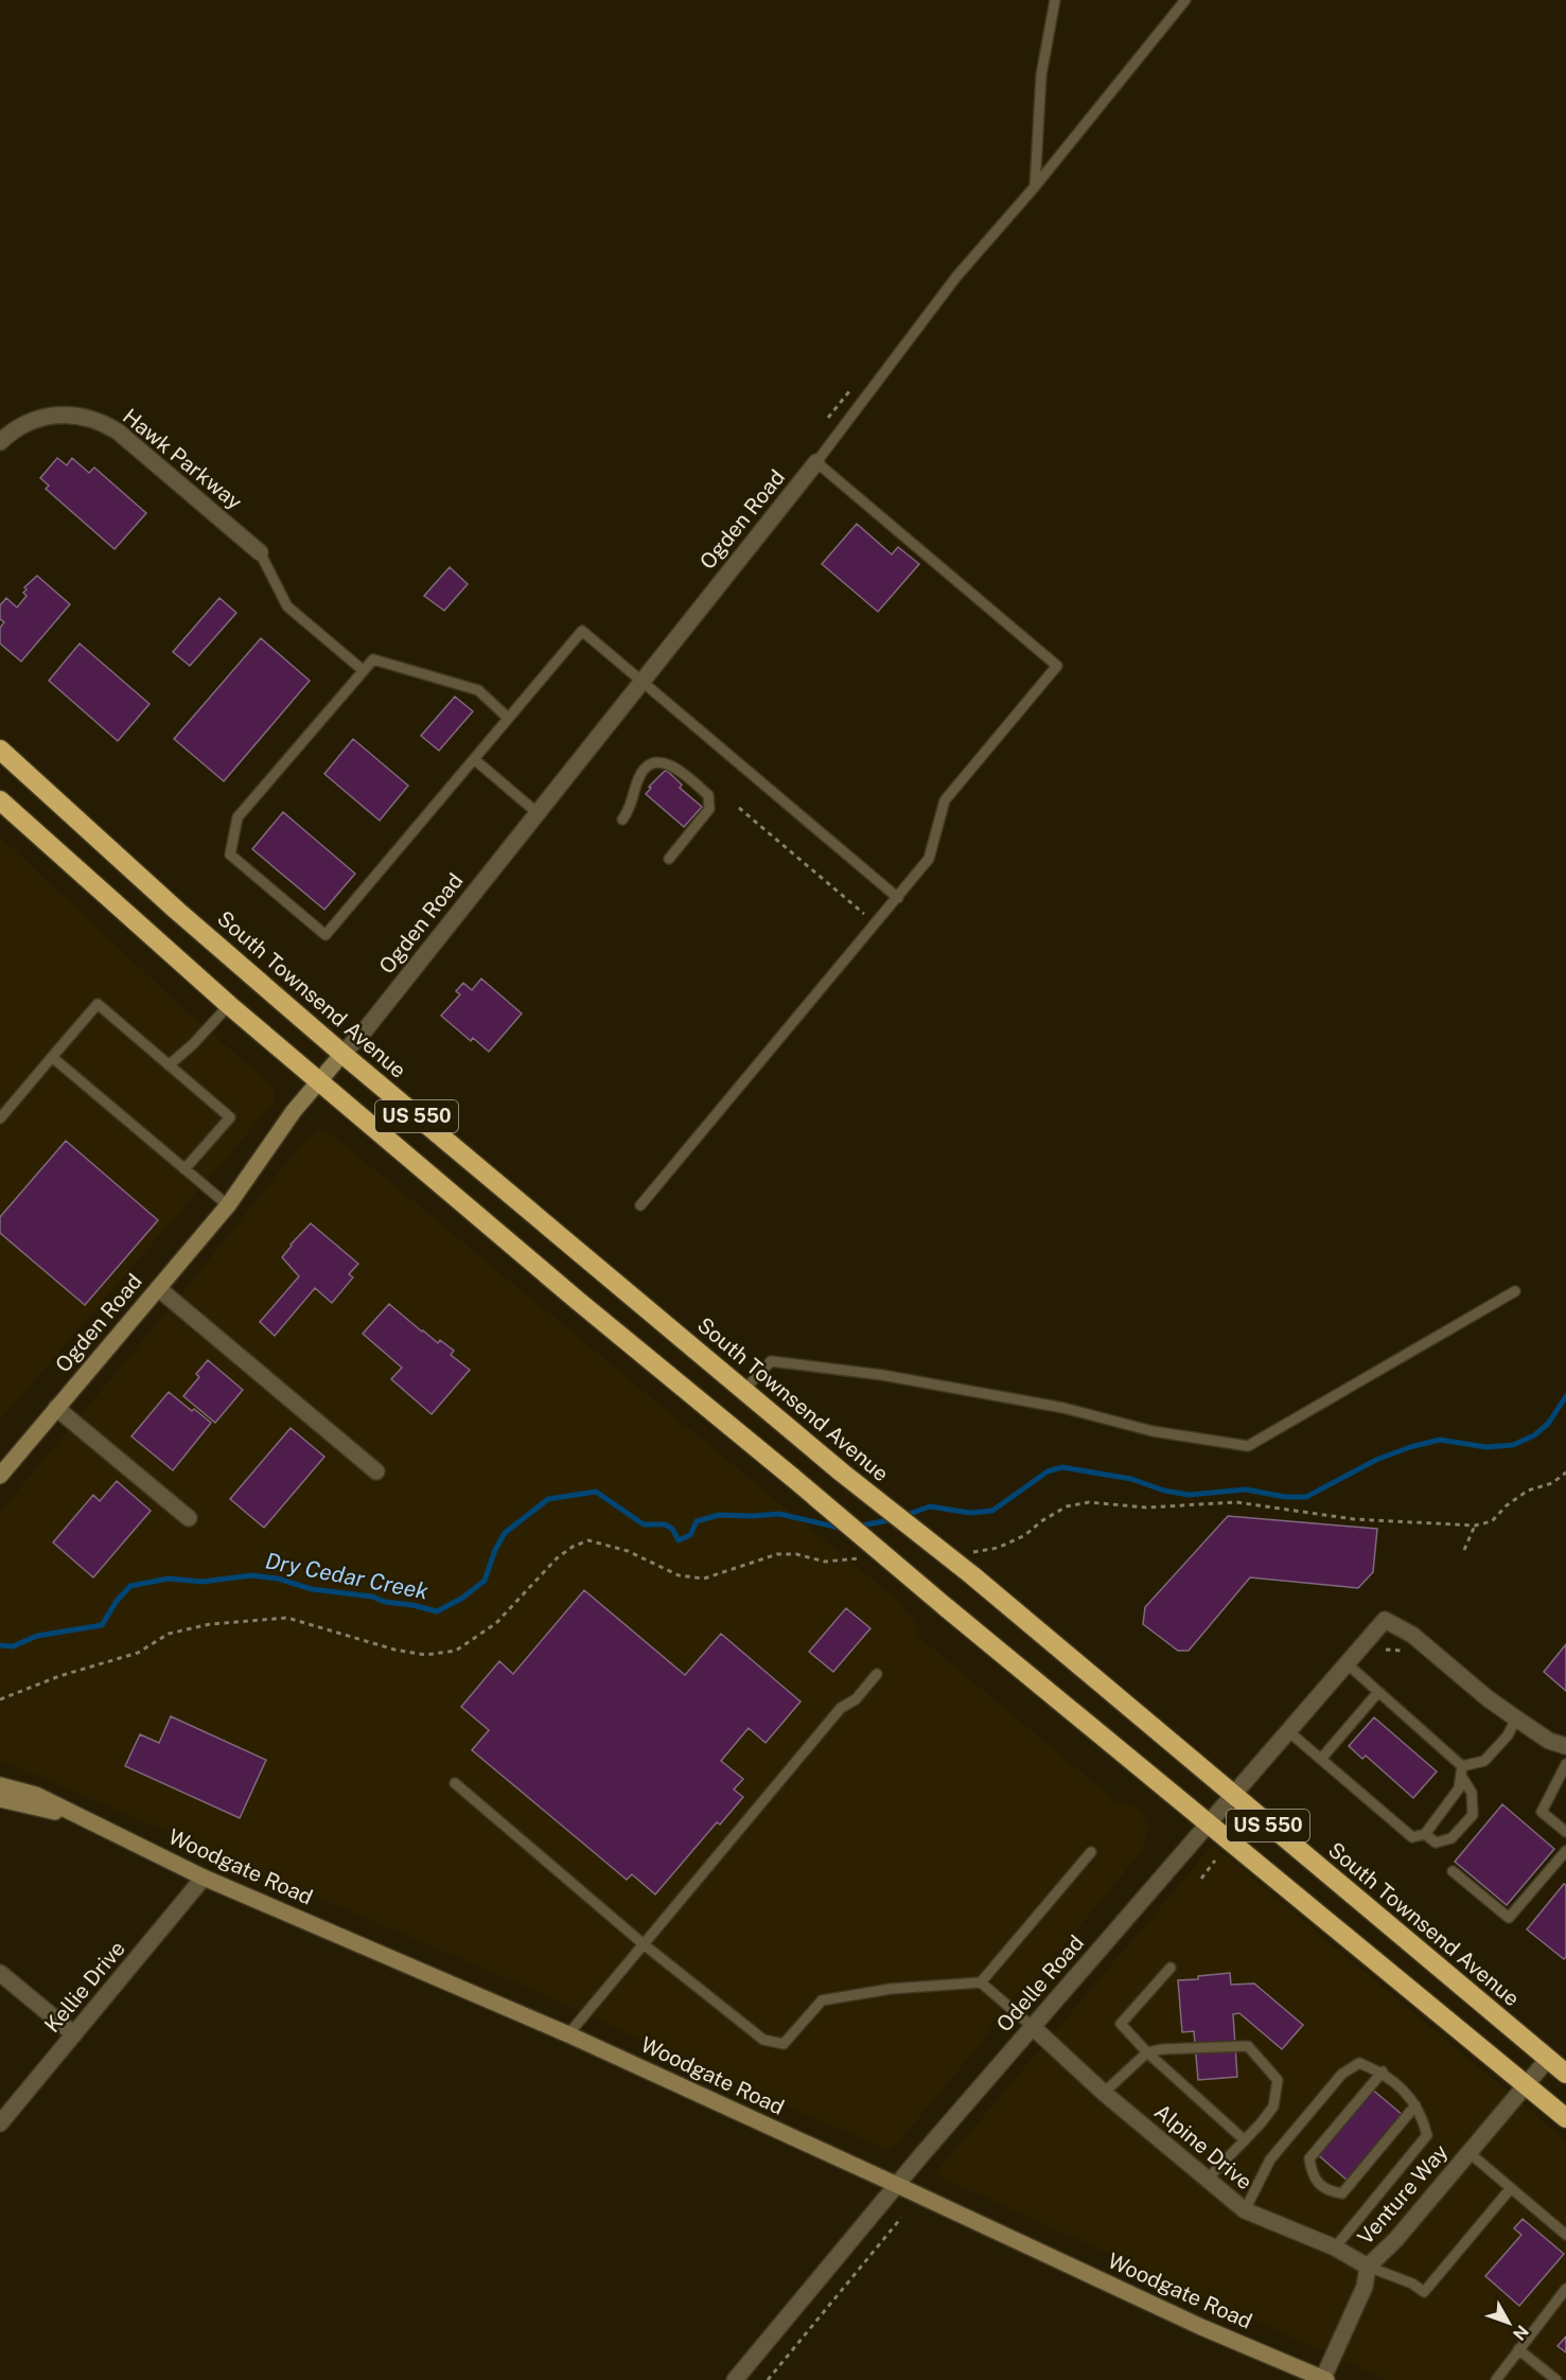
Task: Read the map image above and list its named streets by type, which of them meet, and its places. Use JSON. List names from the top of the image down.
{
  "streets": {
    "highway": ["South Townsend Avenue", "US 550"],
    "street": [
      "Hawk Parkway",
      "Ogden Road",
      "Woodgate Road",
      "Odelle Road",
      "Kellie Drive",
      "Alpine Drive",
      "Venture Way"
    ]
  },
  "crossings": [
    ["Ogden Road", "South Townsend Avenue"],
    ["Ogden Road", "US 550"],
    ["South Townsend Avenue", "Odelle Road"],
    ["South Townsend Avenue", "Venture Way"],
    ["US 550", "Odelle Road"],
    ["US 550", "Venture Way"],
    ["Woodgate Road", "Odelle Road"],
    ["Woodgate Road", "Kellie Drive"],
    ["Woodgate Road", "Venture Way"],
    ["Odelle Road", "Alpine Drive"],
    ["Alpine Drive", "Venture Way"]
  ],
  "water": ["Dry Cedar Creek"],
  "north": "bottom right"
}
